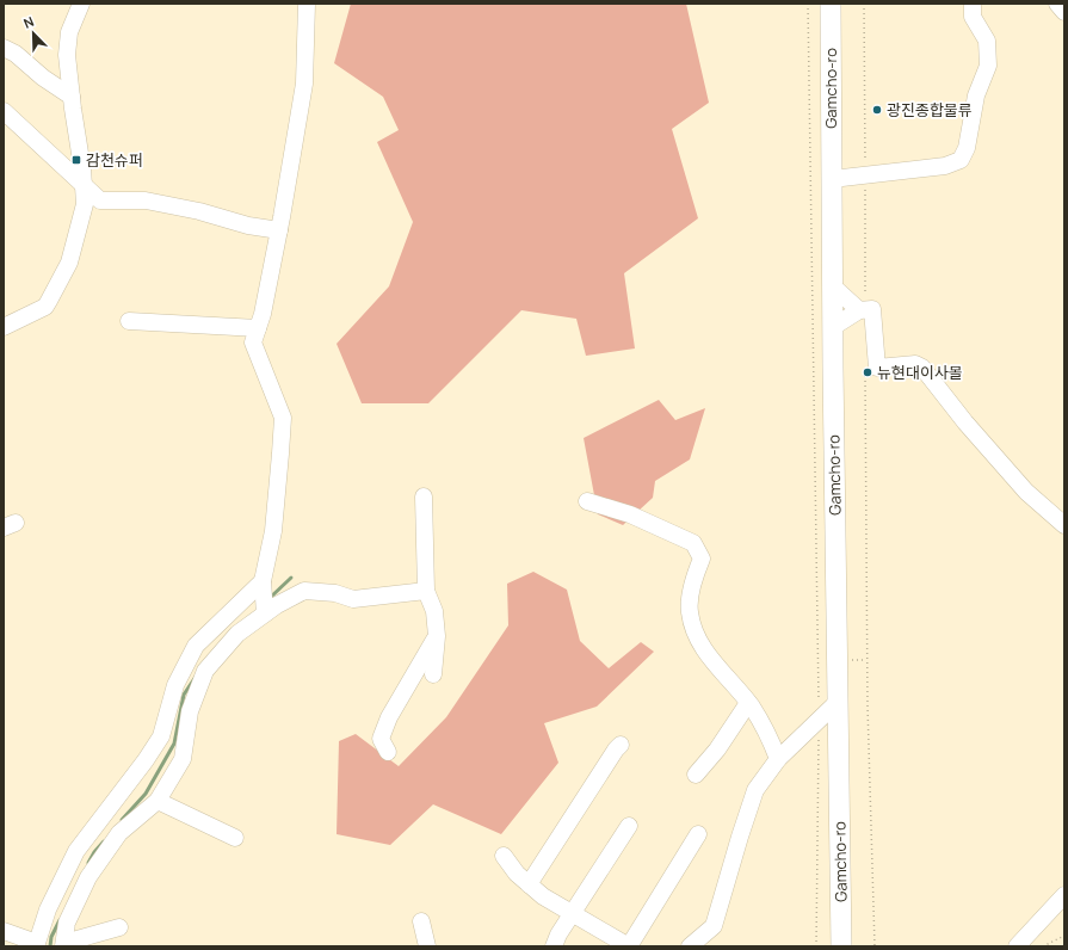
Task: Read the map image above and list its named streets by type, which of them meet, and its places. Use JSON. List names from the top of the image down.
{
  "streets": {
    "main road": ["Gamcho-ro"]
  },
  "places": {
    "other": ["광진종합물류", "뉴현대이사몰"],
    "transit": ["감천슈퍼"]
  },
  "north": "top left"
}
